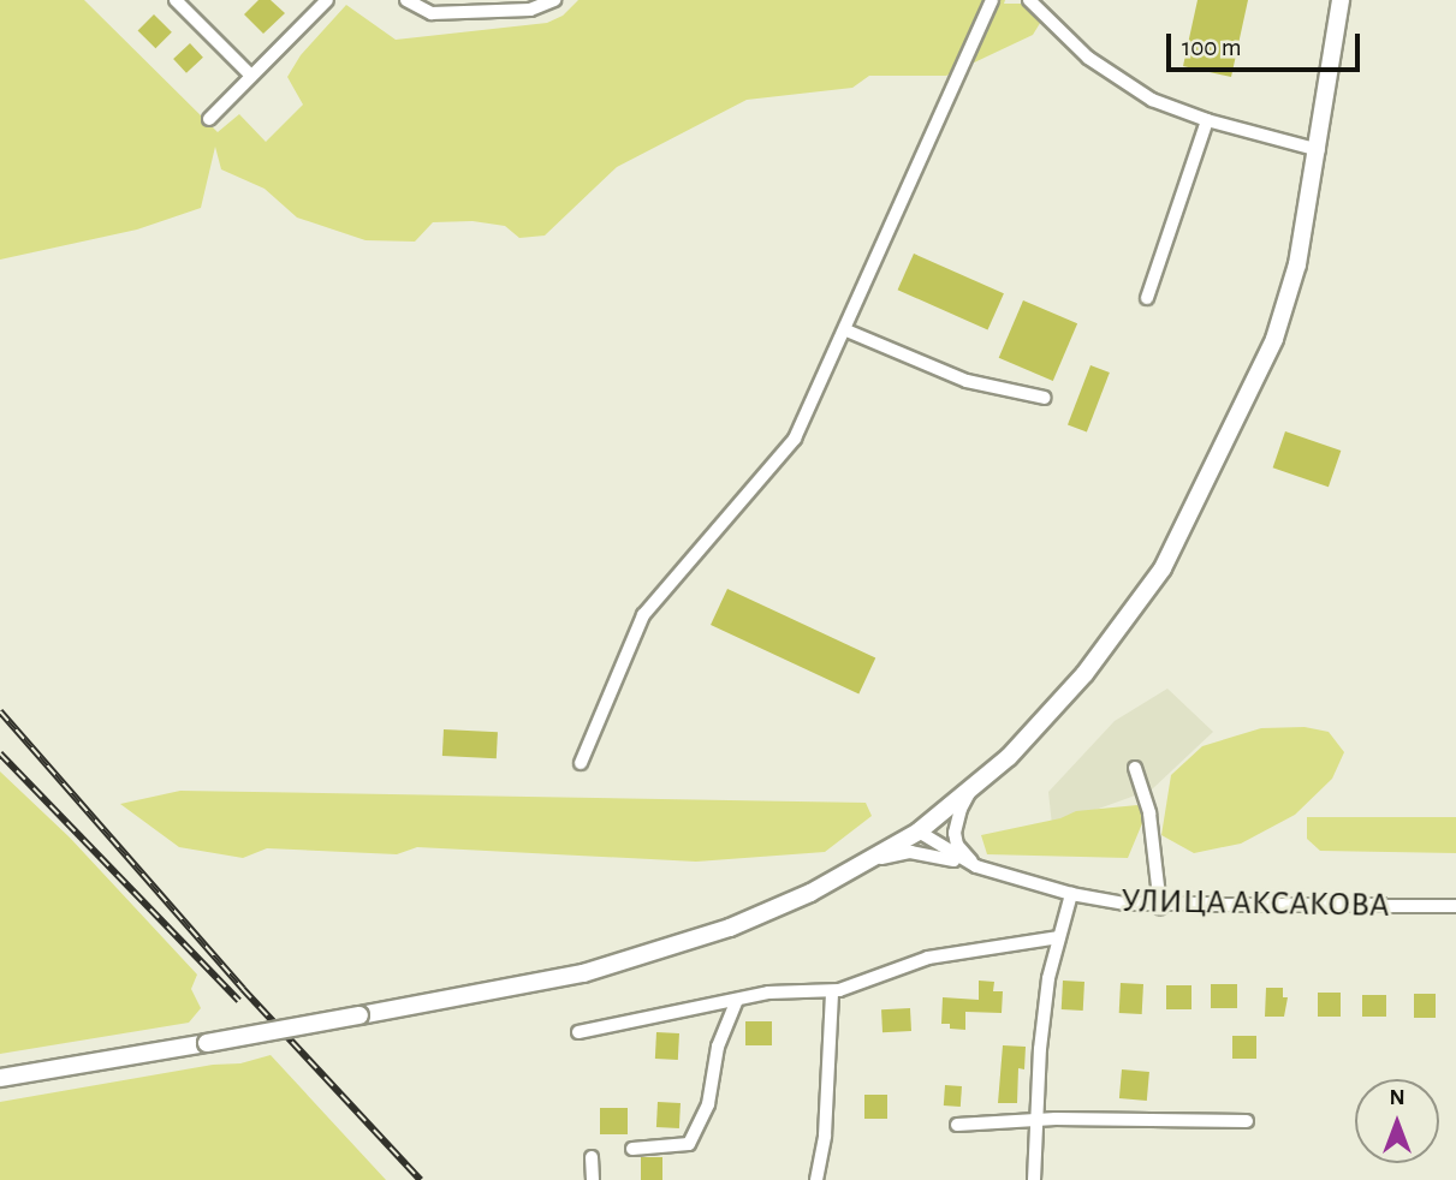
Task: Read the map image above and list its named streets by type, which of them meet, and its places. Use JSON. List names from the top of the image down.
{
  "streets": {
    "street": ["УЛИЦА АКСАКОВА"]
  },
  "scale_bar": "100 m",
  "north": "top"
}
